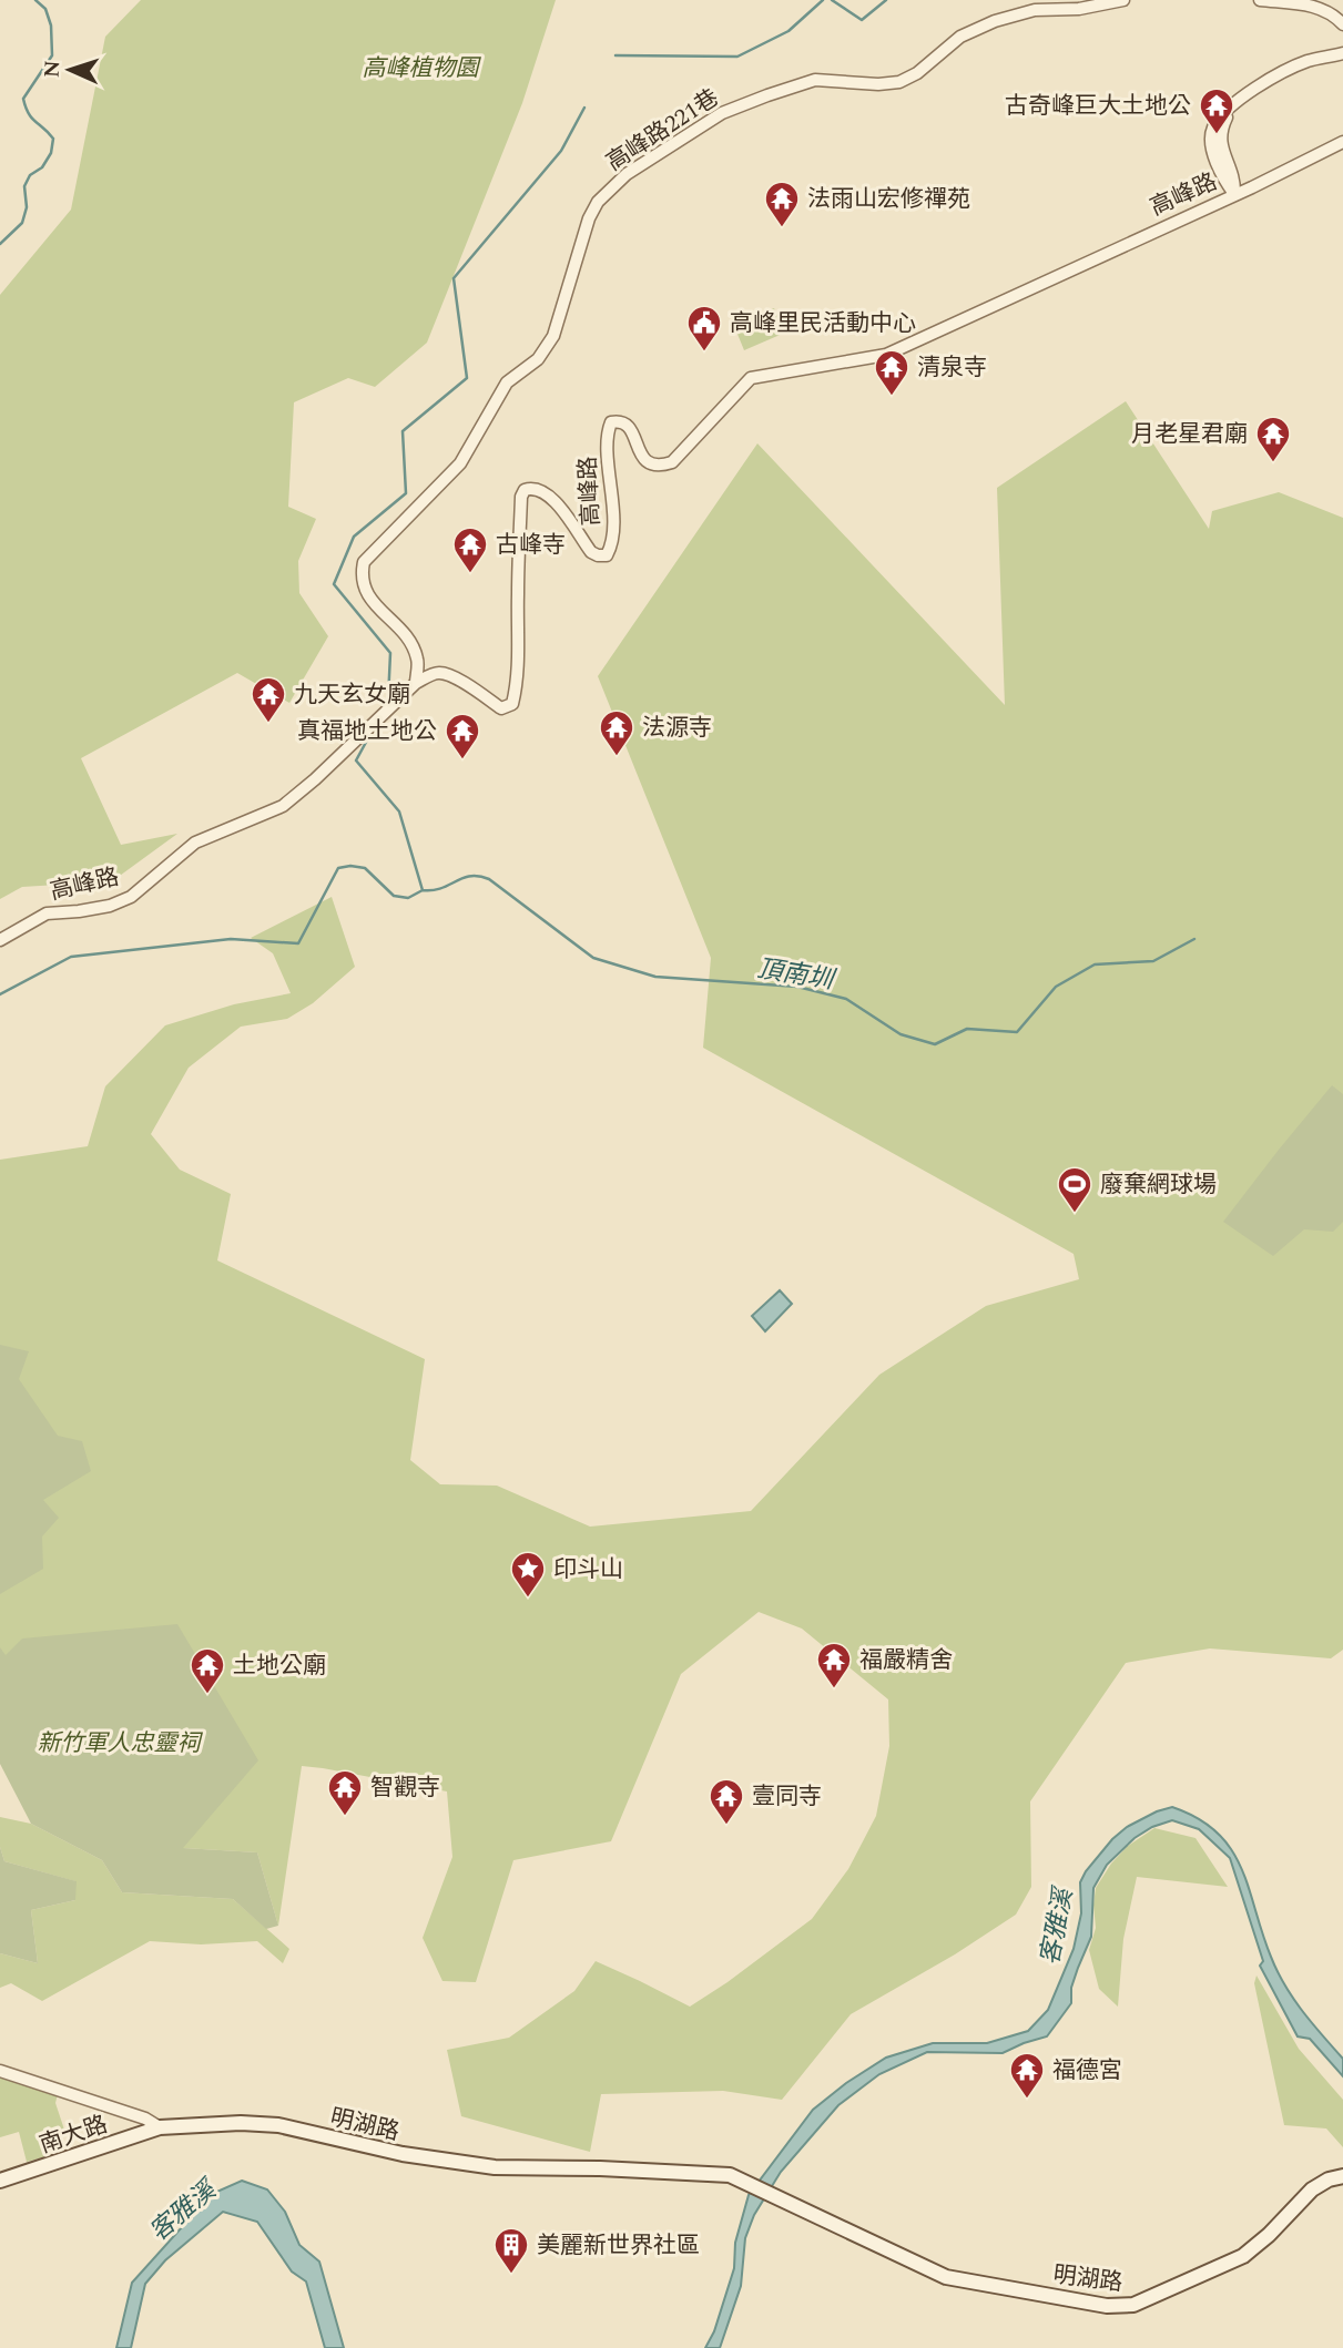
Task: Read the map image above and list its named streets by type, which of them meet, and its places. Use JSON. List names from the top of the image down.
{
  "streets": {
    "main road": ["明湖路", "南大路"],
    "street": ["高峰路221巷", "高峰路"]
  },
  "crossings": [
    ["高峰路221巷", "高峰路"],
    ["明湖路", "南大路"]
  ],
  "water": ["頂南圳", "客雅溪"],
  "parks": ["高峰植物園", "新竹軍人忠靈祠"],
  "places": {
    "temple": [
      "古奇峰巨大土地公",
      "法雨山宏修禪苑",
      "清泉寺",
      "月老星君廟",
      "古峰寺",
      "九天玄女廟",
      "法源寺",
      "真福地土地公",
      "福嚴精舍",
      "土地公廟",
      "智觀寺",
      "壹同寺",
      "福德宮"
    ],
    "public building": ["高峰里民活動中心"],
    "sports": ["廢棄網球場"],
    "place": ["印斗山"],
    "building": ["美麗新世界社區"]
  },
  "north": "left"
}
